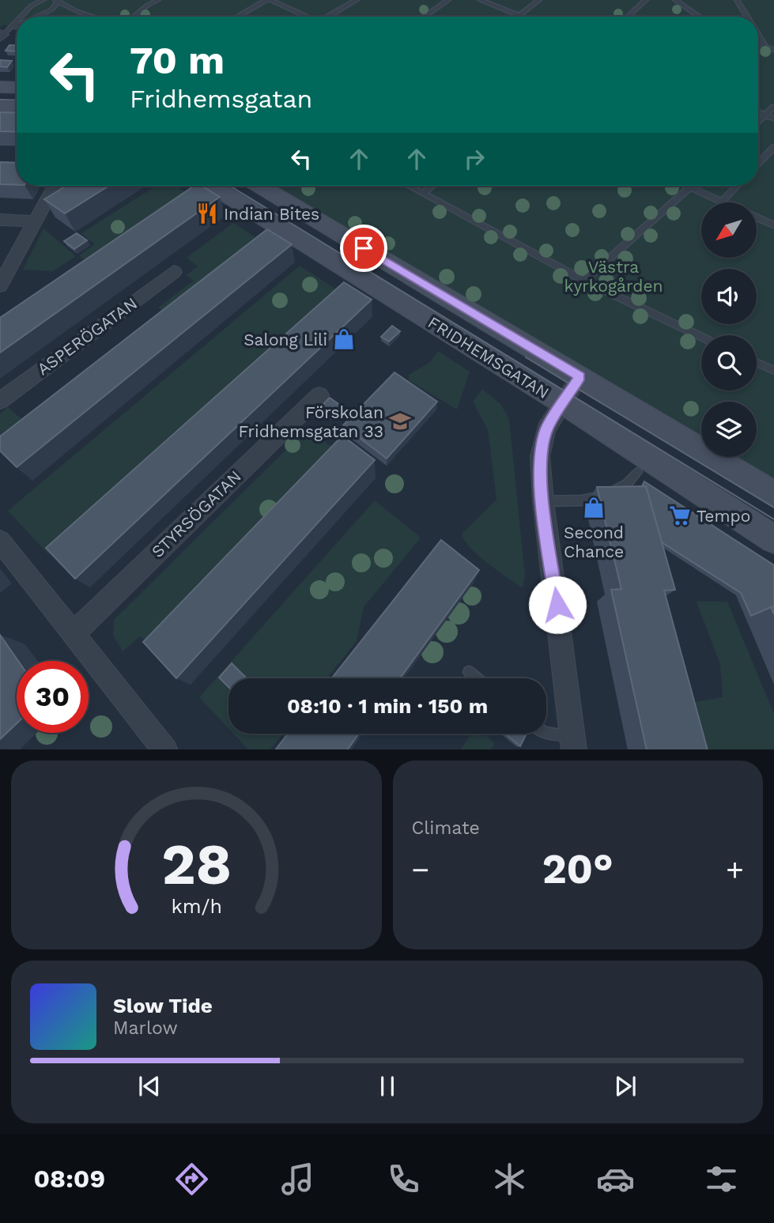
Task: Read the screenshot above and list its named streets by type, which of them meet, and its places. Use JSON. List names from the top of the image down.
{
  "streets": {
    "street": ["ASPERÖGATAN", "FRIDHEMSGATAN", "STYRSÖGATAN"]
  },
  "parks": ["Västra kyrkogården"],
  "places": {
    "restaurant": ["Indian Bites"],
    "shop": ["Salong Lili", "Second Chance"],
    "school or university": ["Förskolan Fridhemsgatan 33"],
    "supermarket": ["Tempo"]
  },
  "north": "bottom left",
  "page": {
    "turn": ["70 m", "Fridhemsgatan"],
    "limit": "30",
    "trip": "08:10 · 1 min · 150 m",
    "tile": "Climate",
    "heat": ["−", "20°", "+"],
    "song": ["Slow Tide", "Marlow"],
    "tabs": "08:09",
    "gauge": ["28", "km/h"]
  }
}
